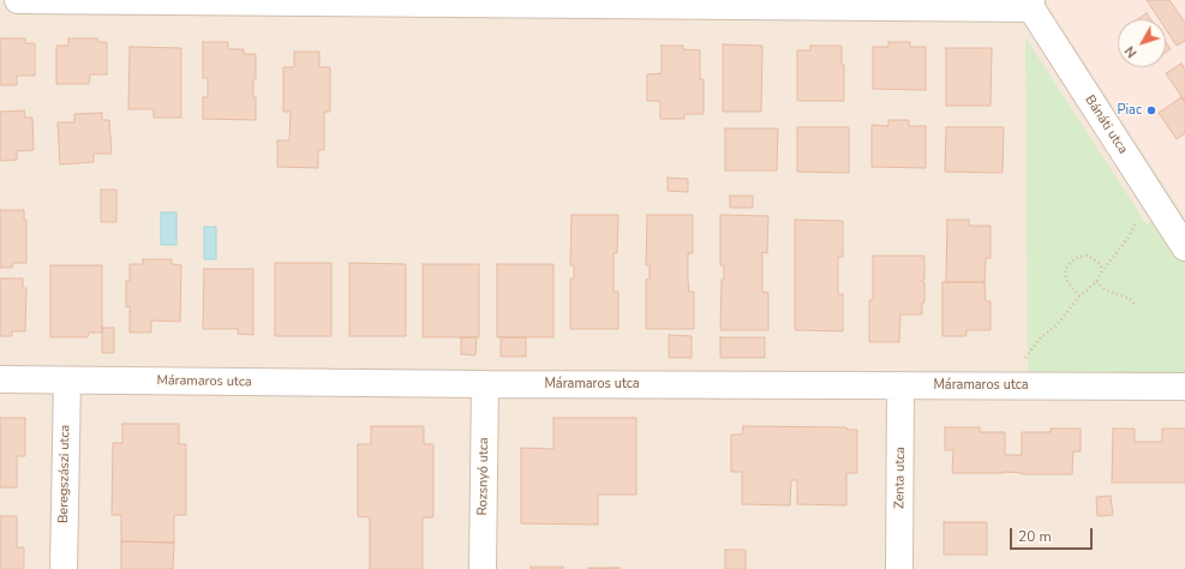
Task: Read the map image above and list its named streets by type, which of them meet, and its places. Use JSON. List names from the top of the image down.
{
  "streets": {
    "street": [
      "Bánáti utca",
      "Máramaros utca",
      "Beregszászi utca",
      "Rozsnyó utca",
      "Zenta utca"
    ]
  },
  "crossings": [
    ["Máramaros utca", "Beregszászi utca"],
    ["Máramaros utca", "Rozsnyó utca"],
    ["Máramaros utca", "Zenta utca"]
  ],
  "places": ["Piac"],
  "scale_bar": "20 m",
  "north": "bottom left"
}
